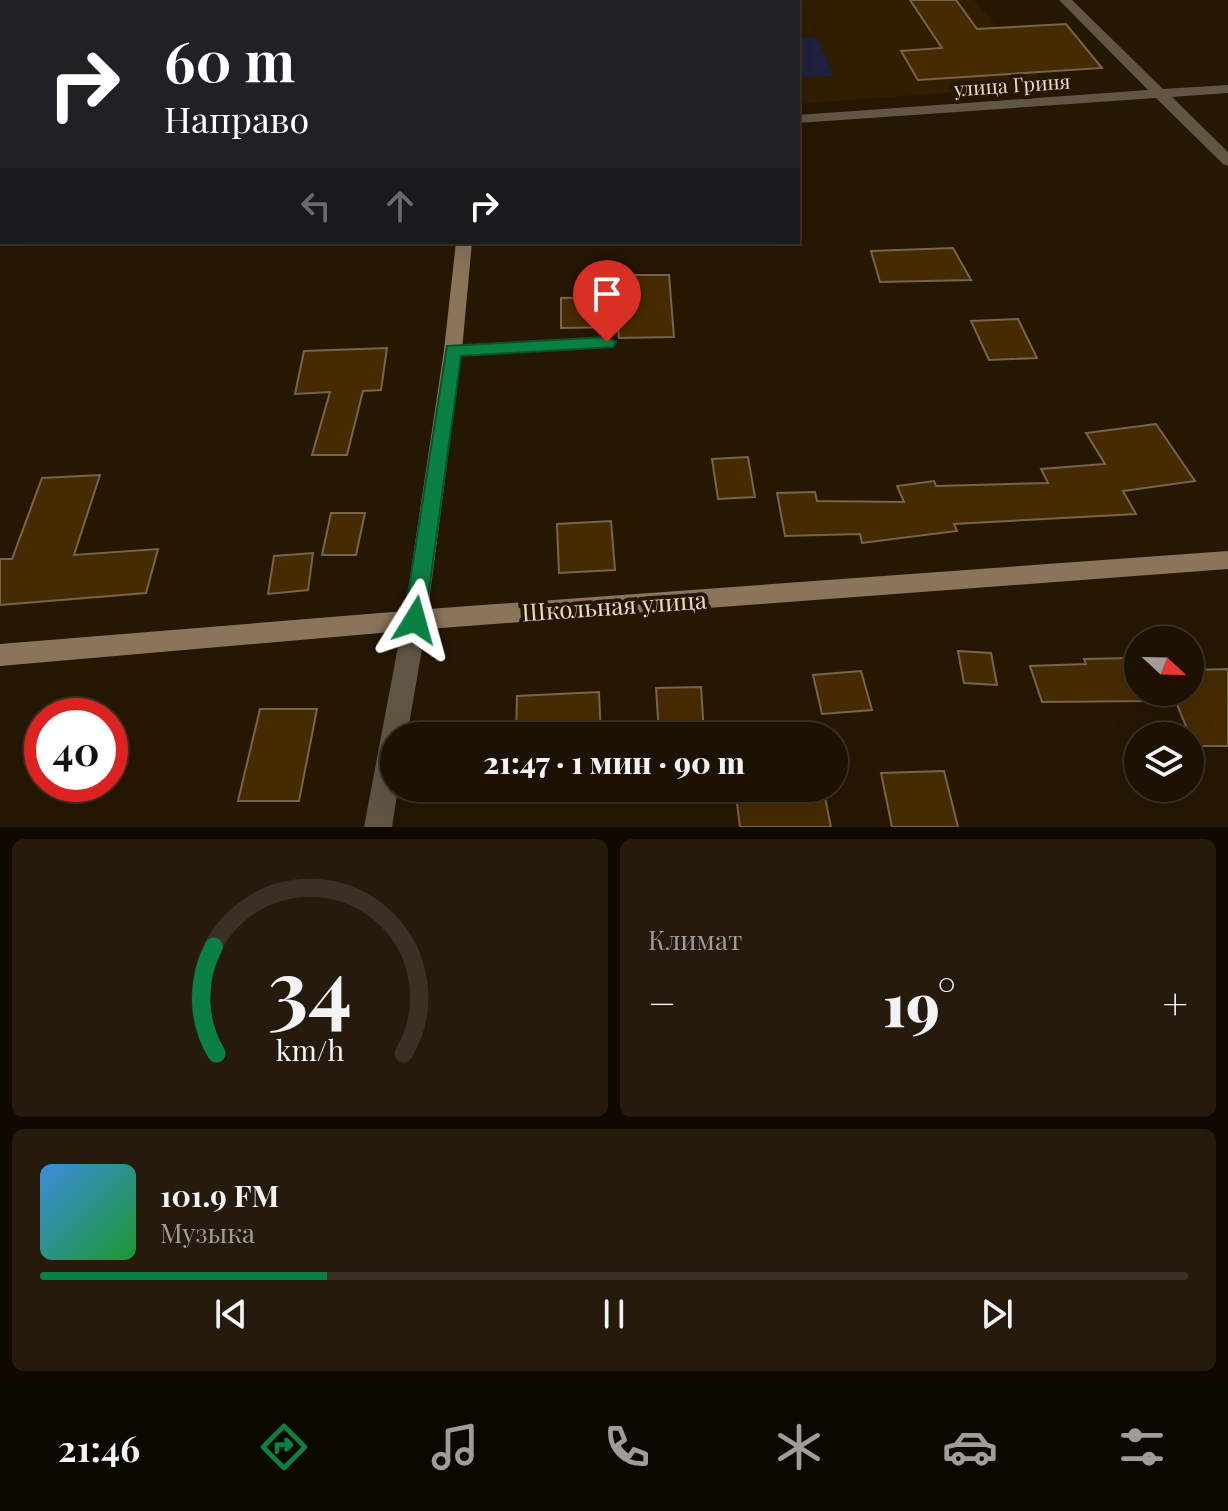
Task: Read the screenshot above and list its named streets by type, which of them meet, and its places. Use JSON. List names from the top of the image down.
{
  "streets": {
    "street": ["улица Гриня", "Школьная улица"]
  },
  "north": "right",
  "page": {
    "turn": ["60 m", "Направо"],
    "limit": "40",
    "trip": "21:47 · 1 мин · 90 m",
    "tile": "Климат",
    "heat": ["−", "19°", "+"],
    "song": ["101.9 FM", "Музыка"],
    "tabs": "21:46",
    "gauge": ["34", "km/h"]
  }
}
